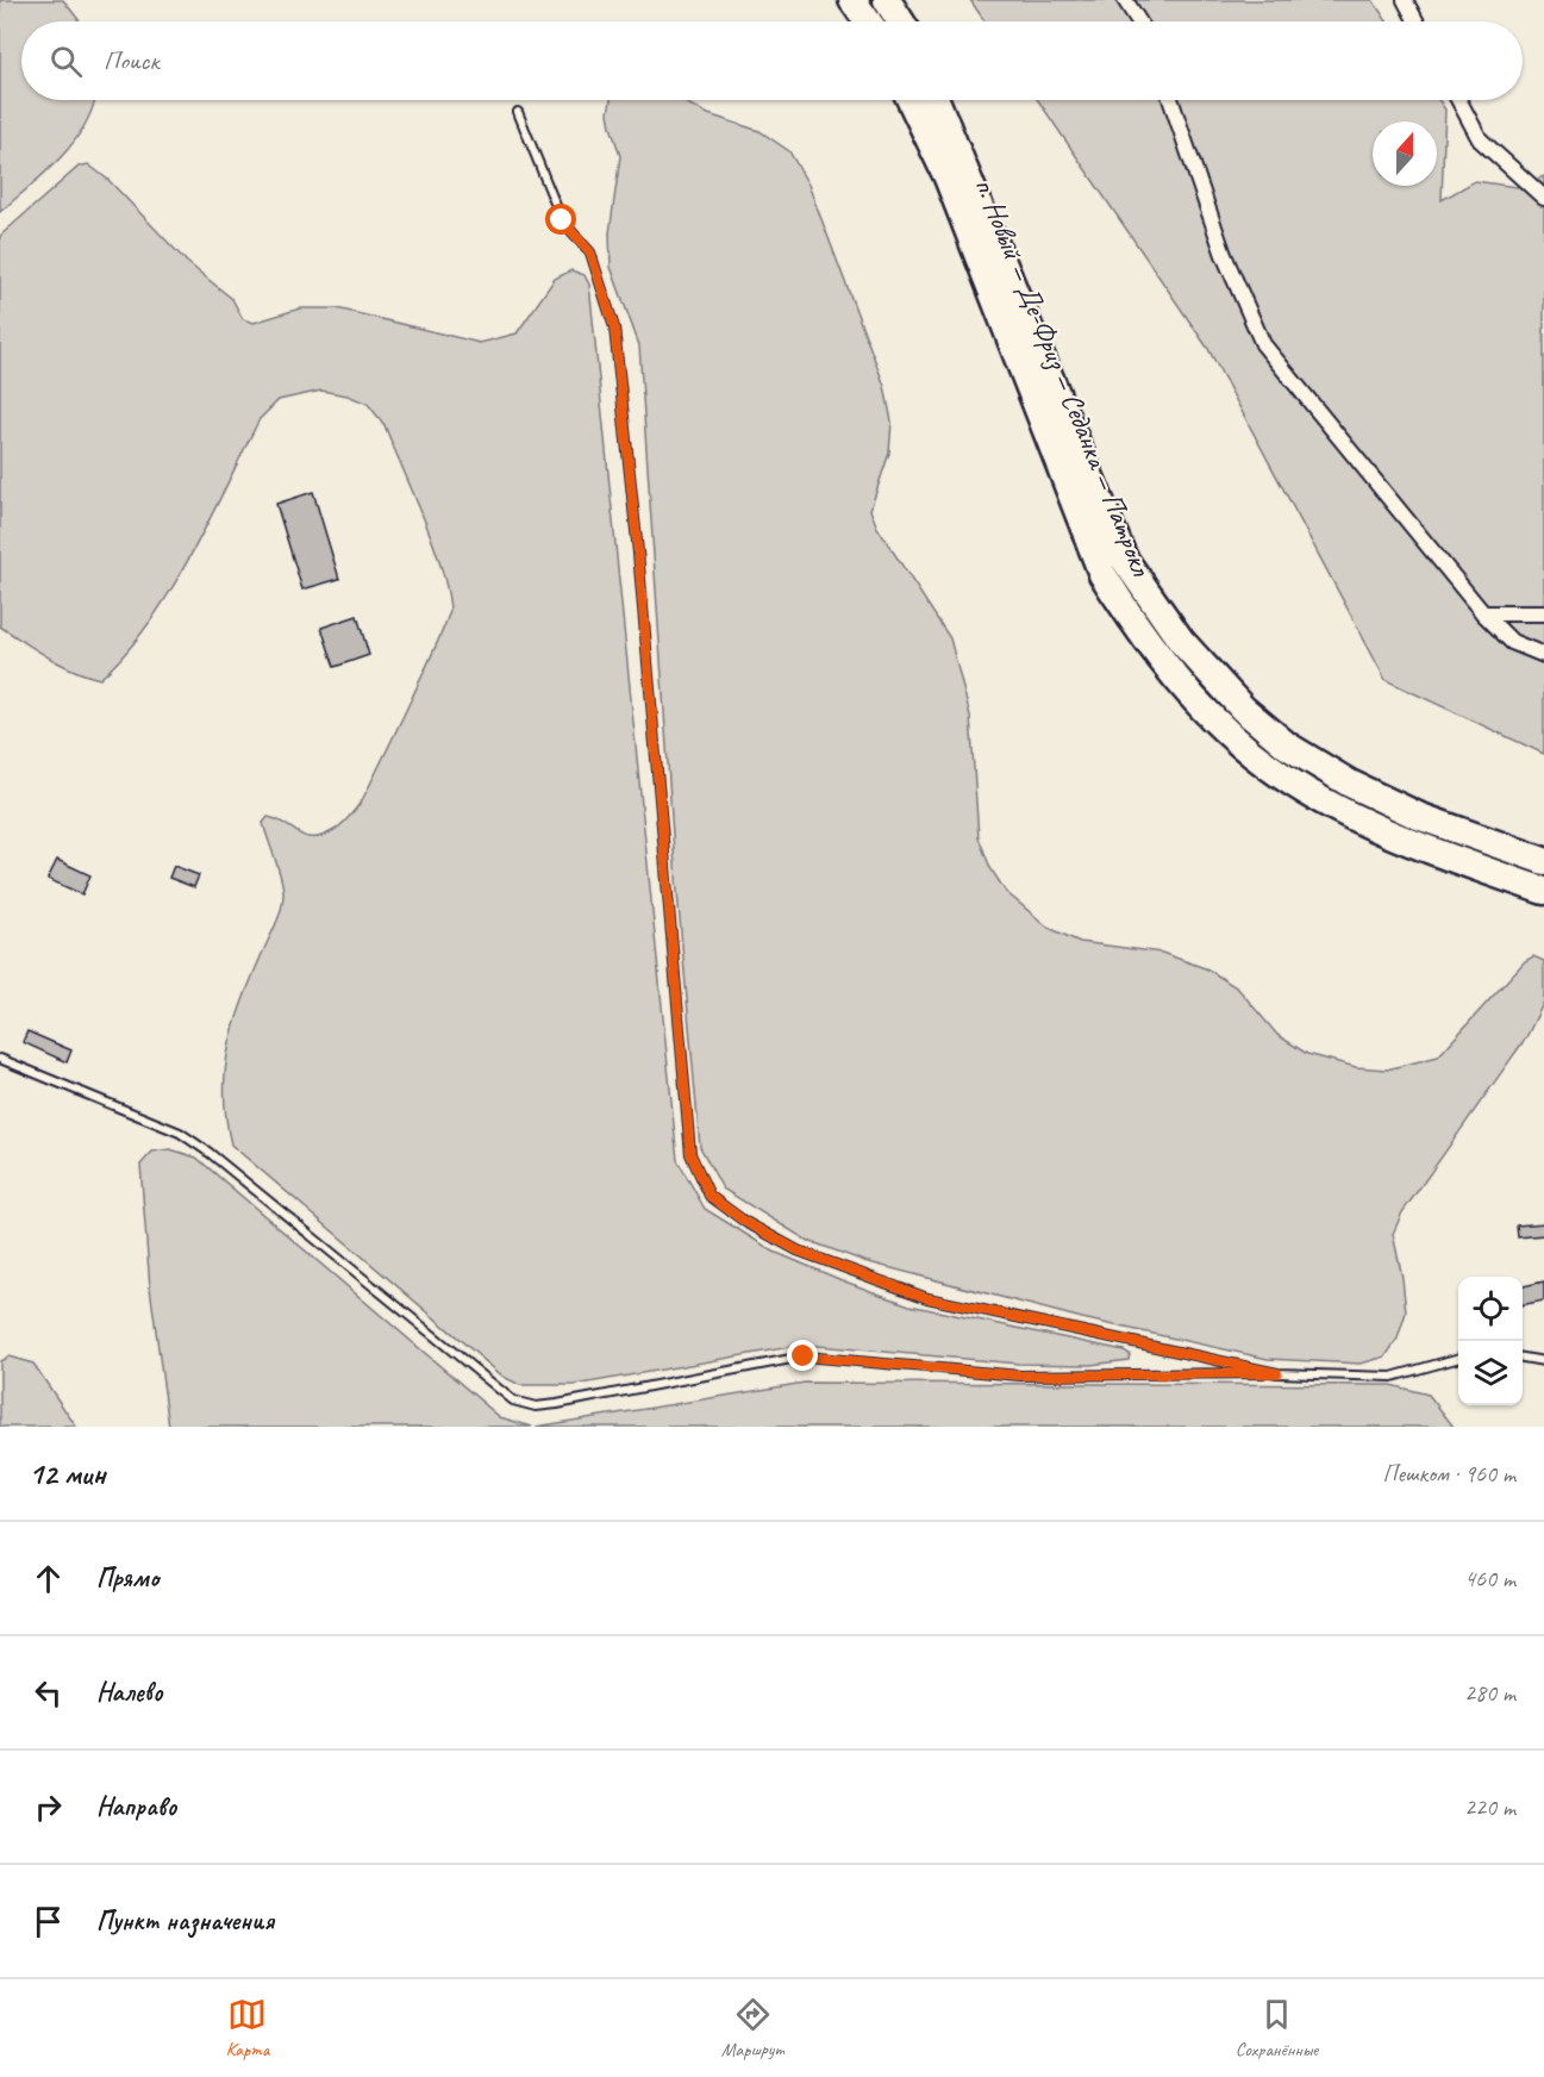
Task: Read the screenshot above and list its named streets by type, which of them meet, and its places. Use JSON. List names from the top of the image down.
{
  "streets": {
    "highway": ["п. Новый — Де-Фриз — Седанка — Патрокл"]
  },
  "north": "top",
  "page": {
    "search": "Поиск",
    "heading": ["12 мин", "Пешком · 960 m"],
    "list": [
      ["Прямо", "460 m"],
      ["Налево", "280 m"],
      ["Направо", "220 m"],
      "Пункт назначения"
    ],
    "nav": ["Карта", "Маршрут", "Сохранённые"]
  }
}
